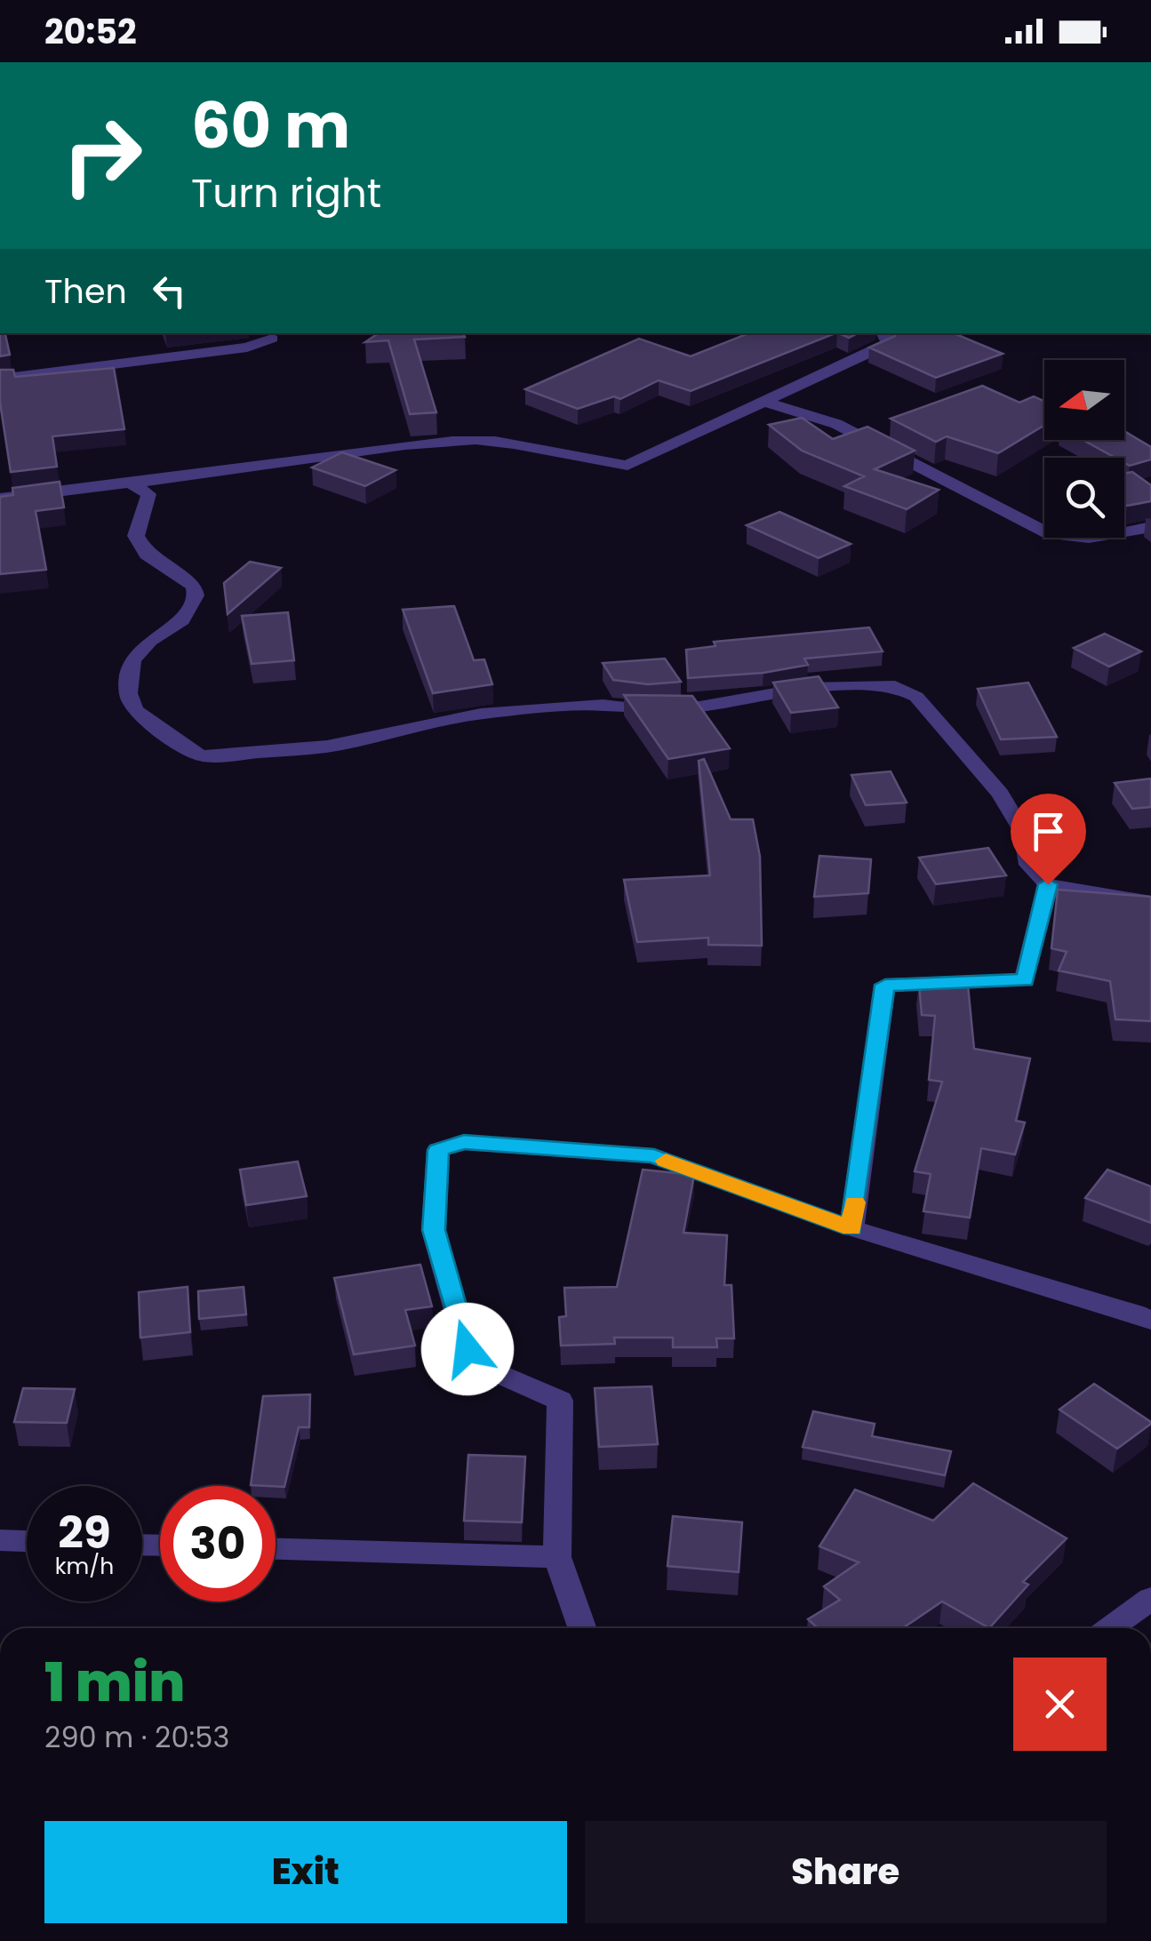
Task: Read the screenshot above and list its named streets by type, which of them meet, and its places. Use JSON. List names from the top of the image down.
{
  "north": "left",
  "page": {
    "status": "20:52",
    "turn": ["60 m", "Turn right"],
    "then": "Then",
    "speed": "29 km/h",
    "limit": "30",
    "heading": ["1 min", "290 m · 20:53"],
    "buttons": ["Exit", "Share"]
  }
}
